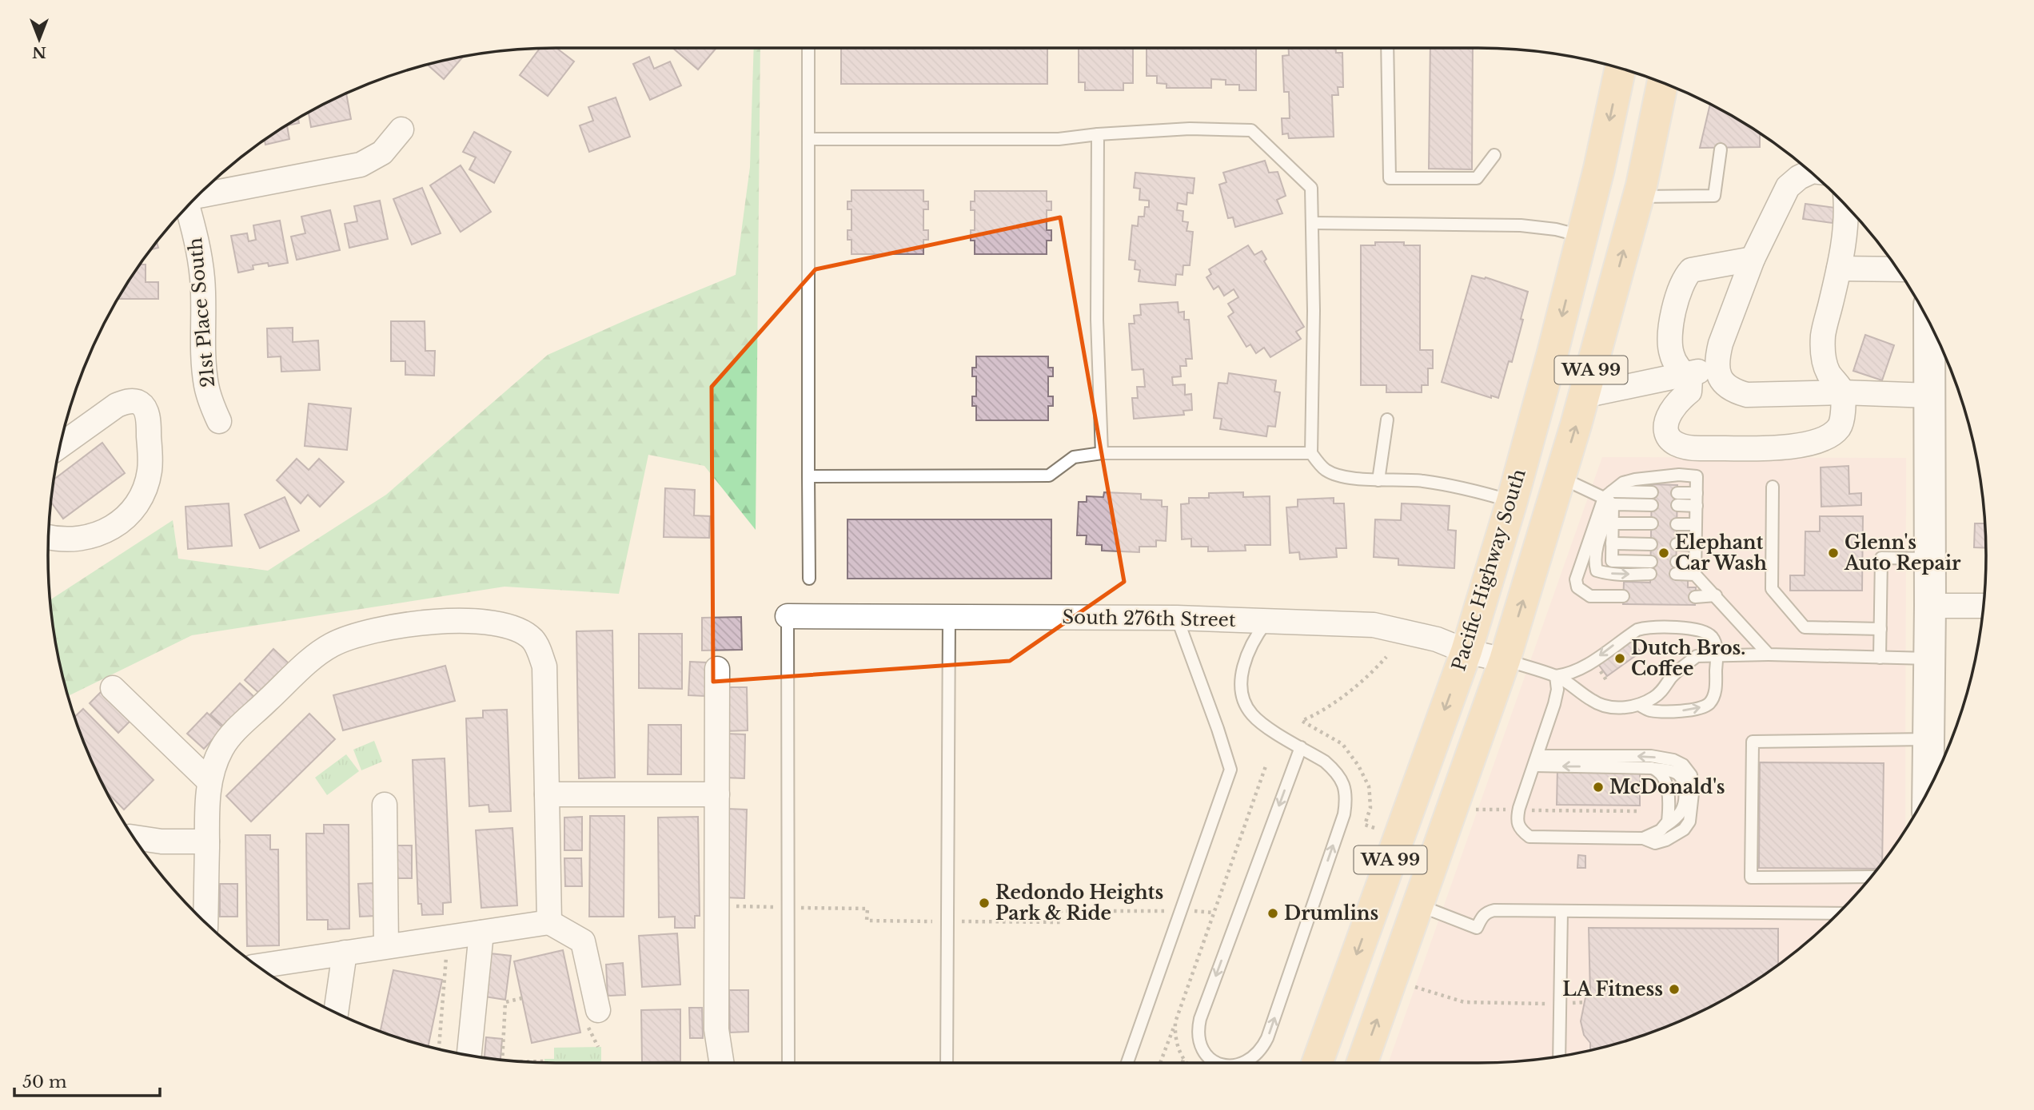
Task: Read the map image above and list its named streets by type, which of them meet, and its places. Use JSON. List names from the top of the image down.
{
  "streets": {
    "main road": ["WA 99", "Pacific Highway South"],
    "street": ["21st Place South", "South 276th Street"]
  },
  "crossings": [
    ["WA 99", "South 276th Street"],
    ["Pacific Highway South", "South 276th Street"]
  ],
  "places": [
    "Elephant Car Wash",
    "Glenn's Auto Repair",
    "Dutch Bros. Coffee",
    "McDonald's",
    "Redondo Heights Park & Ride",
    "Drumlins",
    "LA Fitness"
  ],
  "scale_bar": "50 m",
  "north": "bottom"
}
